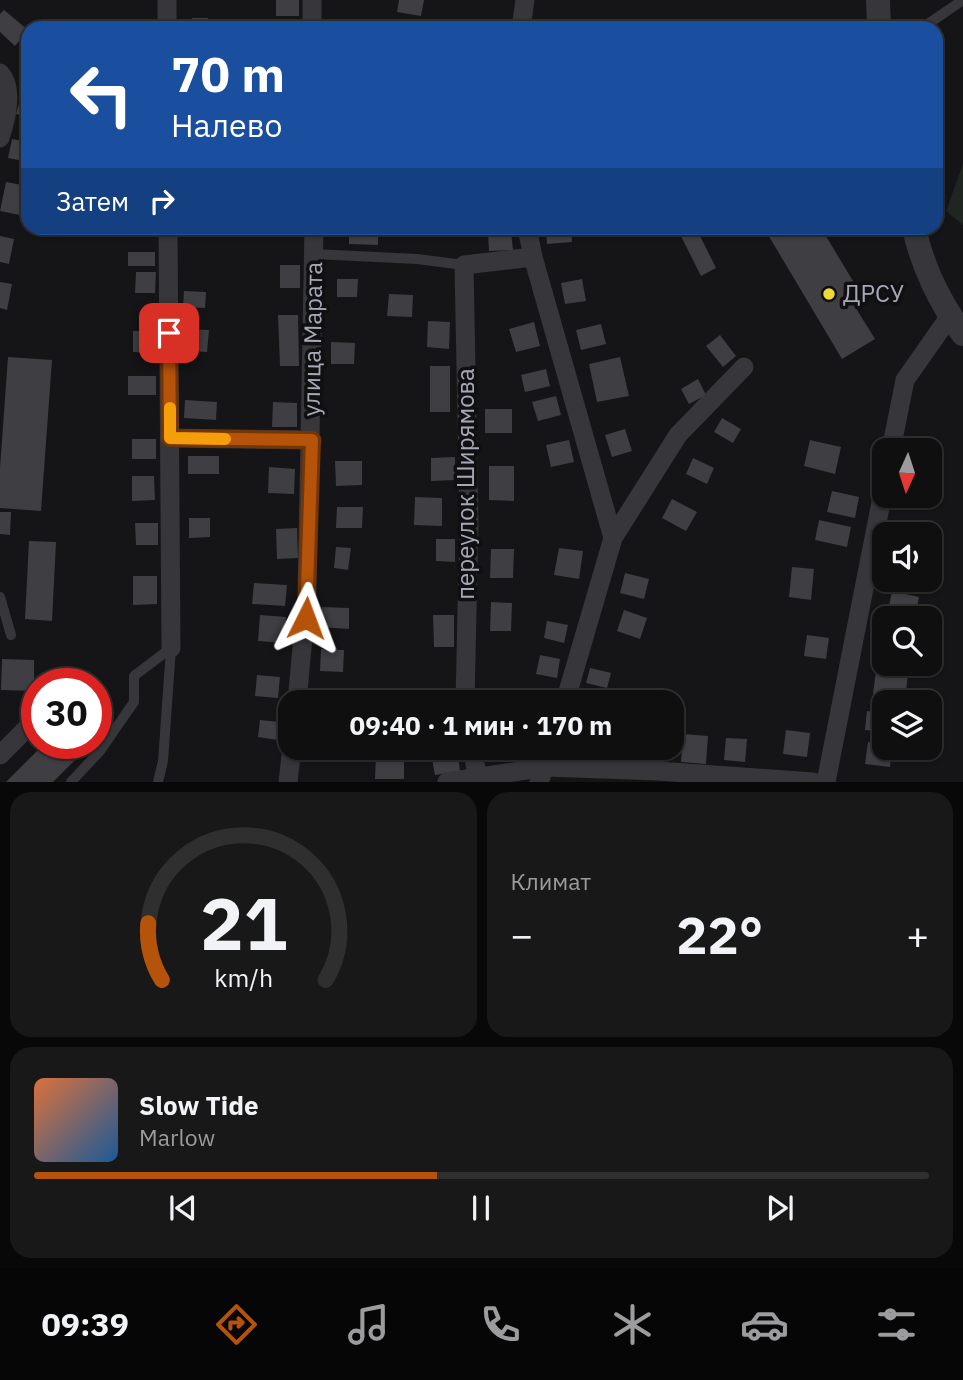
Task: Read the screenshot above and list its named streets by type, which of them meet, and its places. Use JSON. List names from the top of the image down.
{
  "streets": {
    "street": ["улица Марата", "переулок Ширямова"]
  },
  "places": ["ДРСУ"],
  "north": "bottom",
  "page": {
    "turn": ["70 m", "Налево"],
    "then": "Затем",
    "limit": "30",
    "trip": "09:40 · 1 мин · 170 m",
    "tile": "Климат",
    "heat": ["−", "22°", "+"],
    "song": ["Slow Tide", "Marlow"],
    "tabs": "09:39",
    "gauge": ["21", "km/h"]
  }
}
